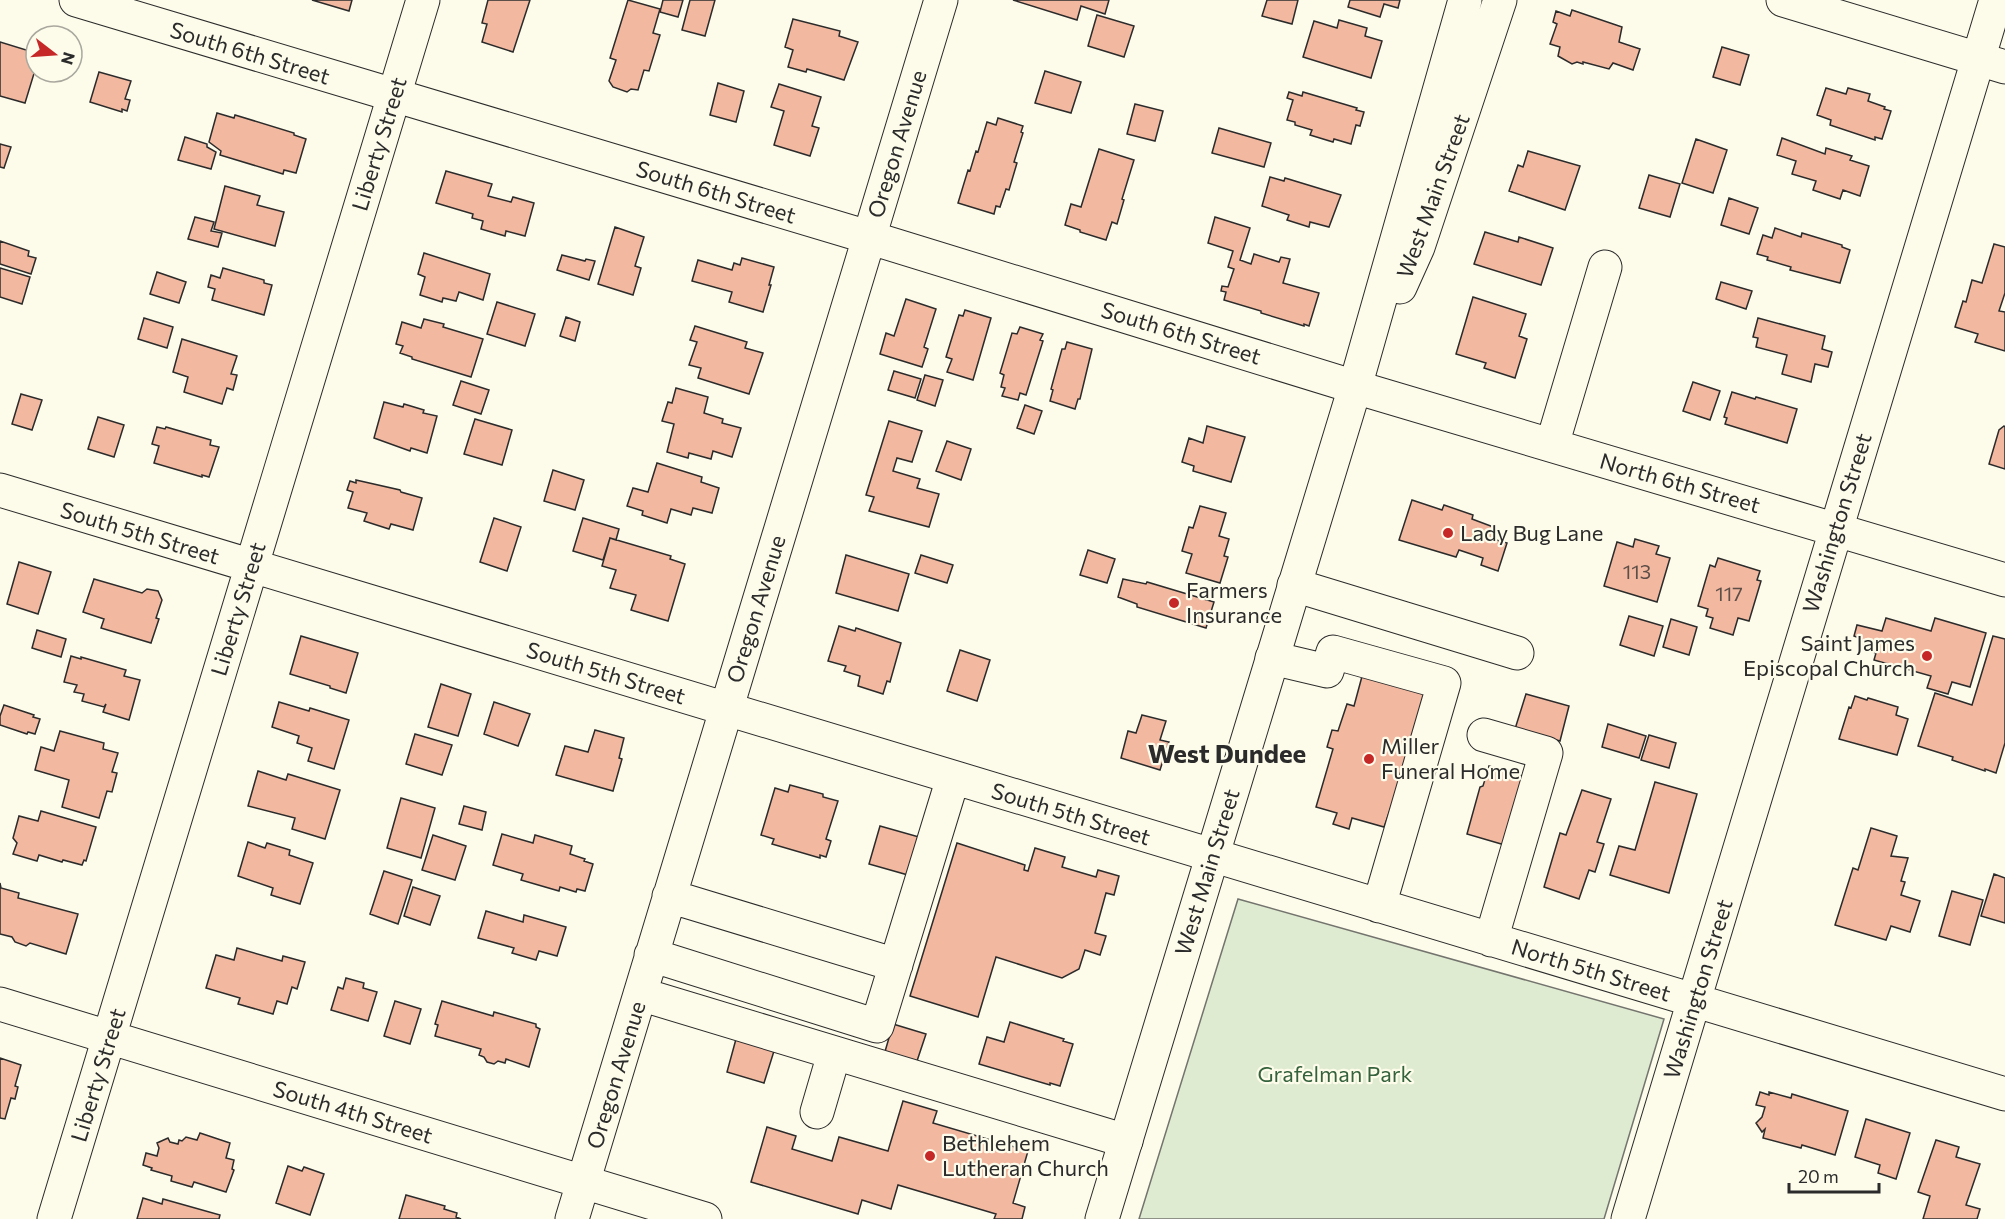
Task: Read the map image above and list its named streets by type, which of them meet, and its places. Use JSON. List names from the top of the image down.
{
  "streets": {
    "street": [
      "South 6th Street",
      "Liberty Street",
      "Oregon Avenue",
      "West Main Street",
      "North 6th Street",
      "Washington Street",
      "South 5th Street",
      "North 5th Street",
      "South 4th Street"
    ]
  },
  "crossings": [
    ["South 6th Street", "Liberty Street"],
    ["South 6th Street", "Oregon Avenue"],
    ["South 6th Street", "West Main Street"],
    ["South 6th Street", "North 6th Street"],
    ["Liberty Street", "South 5th Street"],
    ["Liberty Street", "South 4th Street"],
    ["Oregon Avenue", "South 5th Street"],
    ["Oregon Avenue", "South 4th Street"],
    ["West Main Street", "North 6th Street"],
    ["West Main Street", "South 5th Street"],
    ["West Main Street", "North 5th Street"],
    ["North 6th Street", "Washington Street"],
    ["Washington Street", "North 5th Street"],
    ["South 5th Street", "North 5th Street"]
  ],
  "districts": ["West Dundee"],
  "parks": ["Grafelman Park"],
  "places": [
    "Lady Bug Lane",
    "Farmers Insurance",
    "Saint James Episcopal Church",
    "Miller Funeral Home",
    "Bethlehem Lutheran Church"
  ],
  "house_numbers": ["113", "117"],
  "scale_bar": "20 m",
  "north": "right"
}
